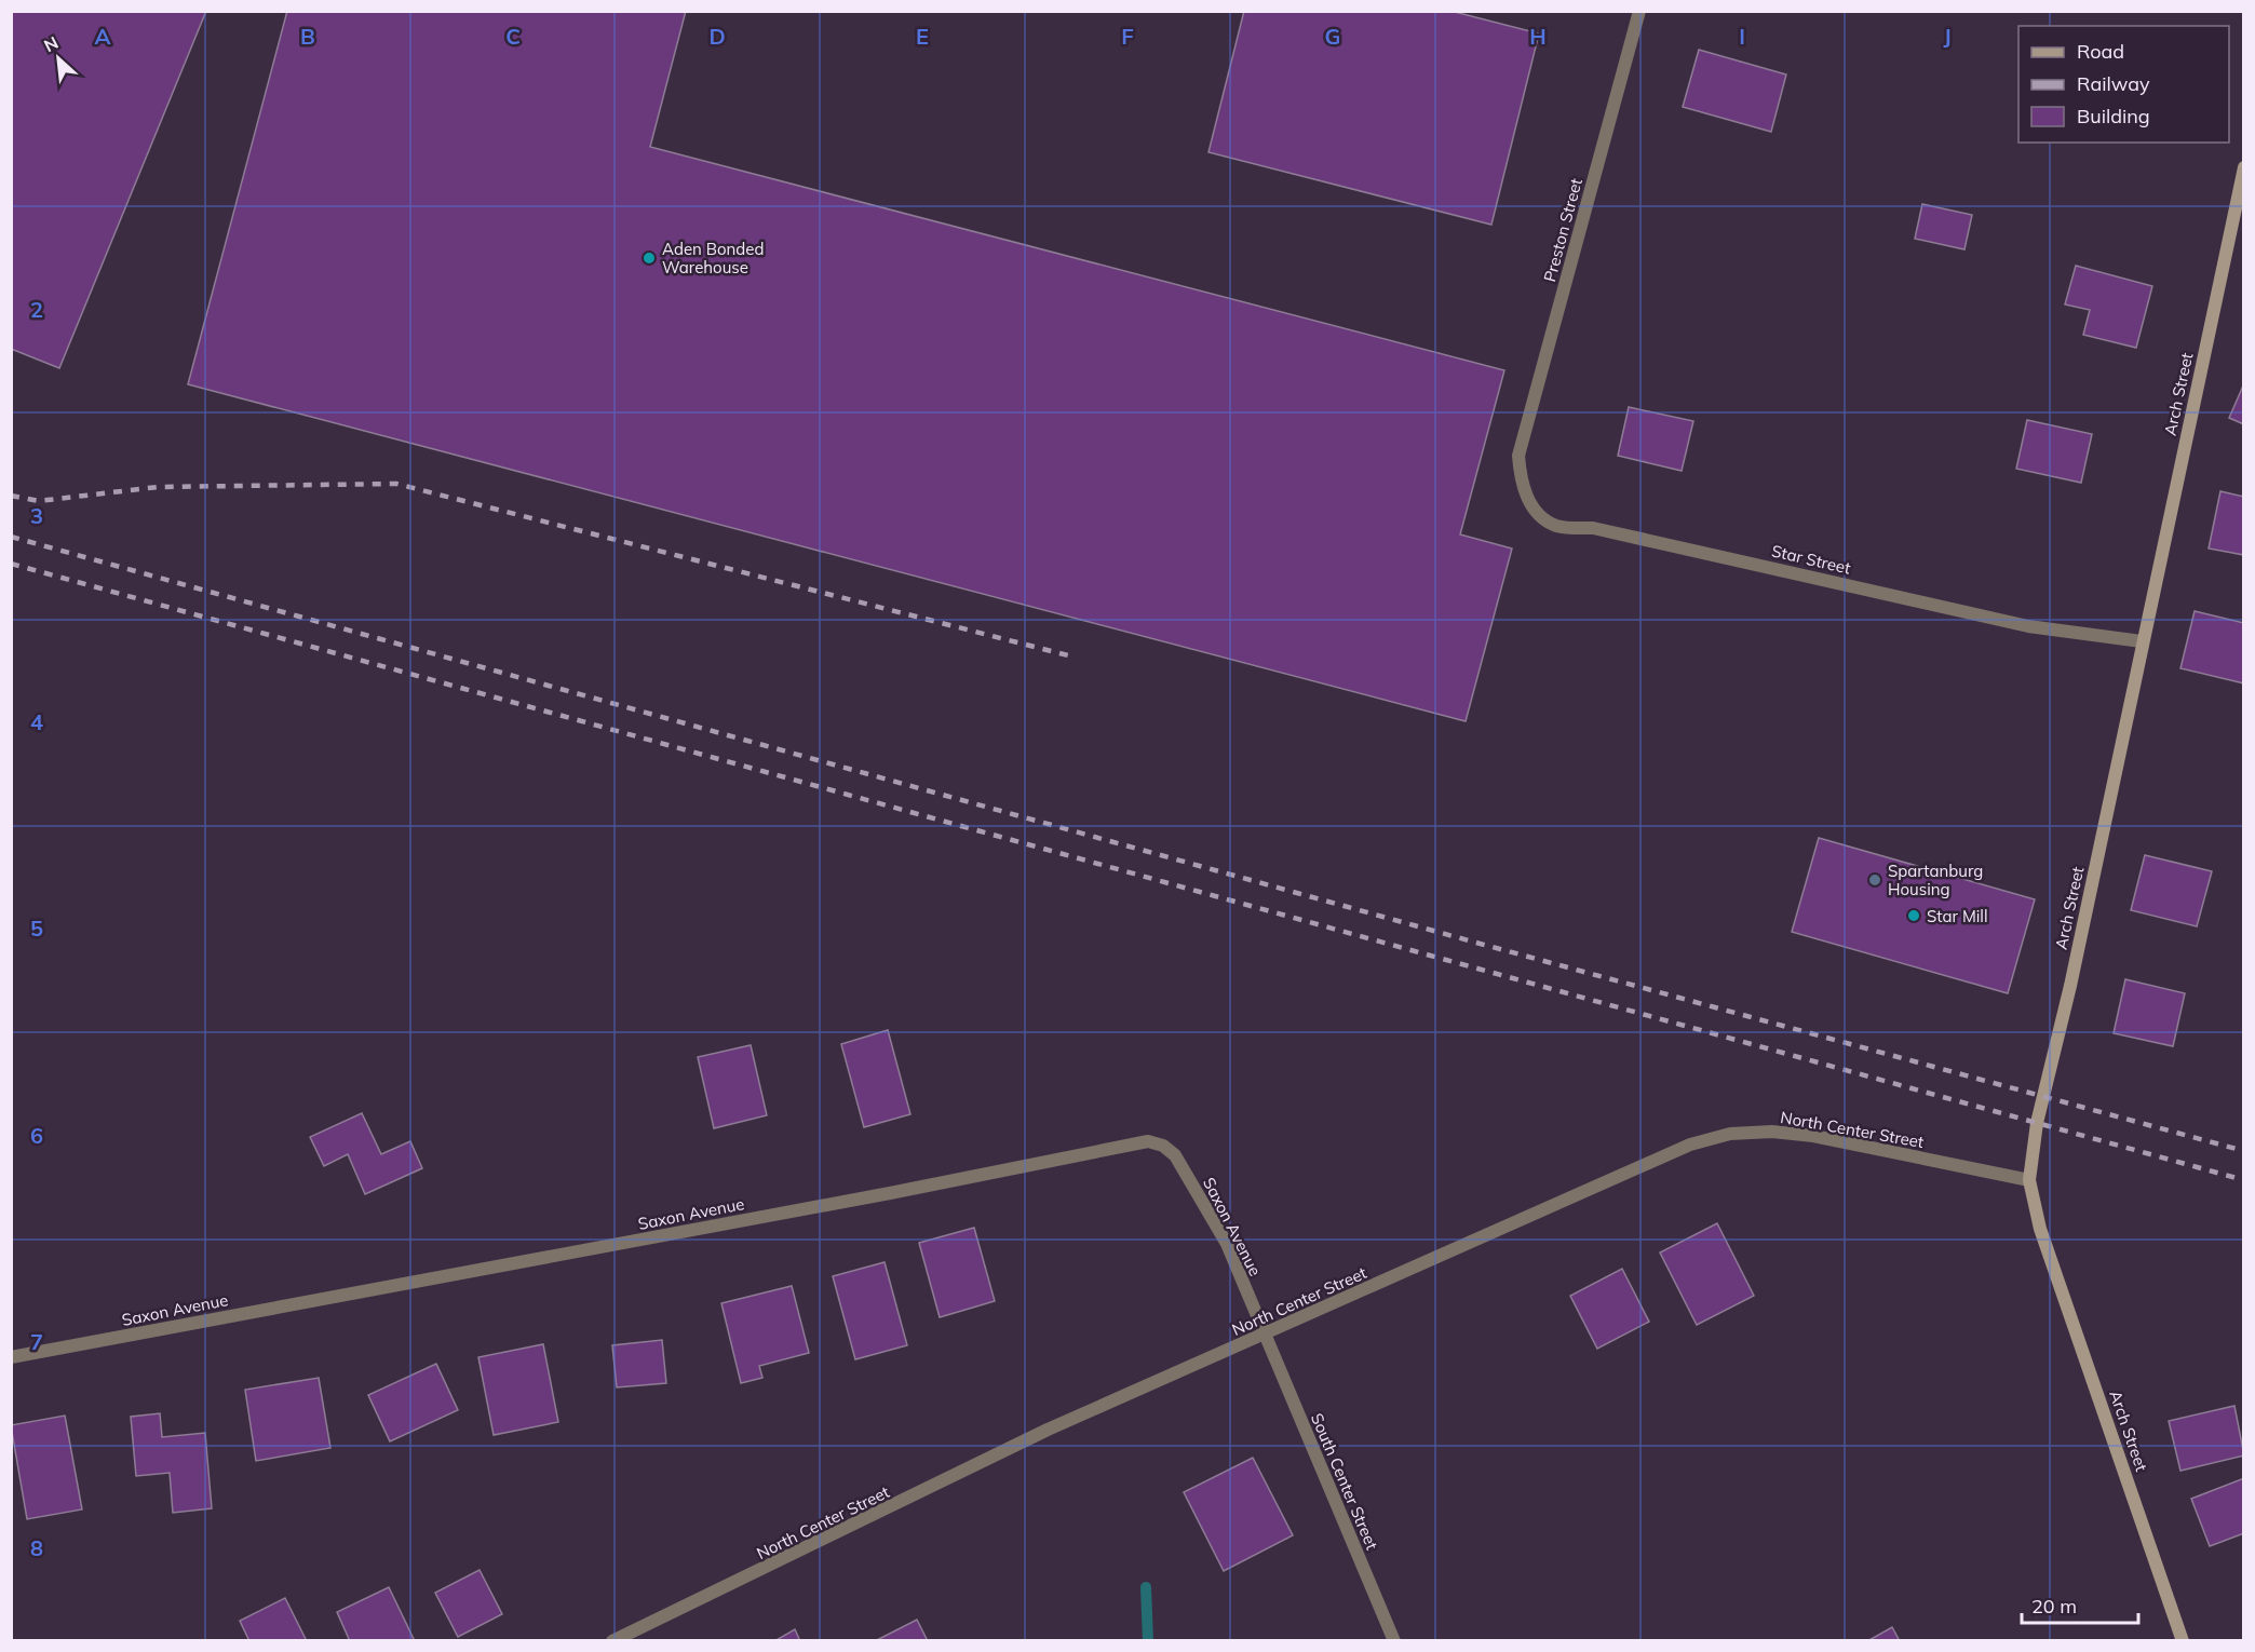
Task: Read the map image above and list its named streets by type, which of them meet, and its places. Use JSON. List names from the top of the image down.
{
  "streets": {
    "street": [
      "Preston Street",
      "Arch Street",
      "Star Street",
      "North Center Street",
      "Saxon Avenue",
      "South Center Street"
    ]
  },
  "crossings": [
    ["Preston Street", "Star Street"],
    ["Arch Street", "Star Street"],
    ["Arch Street", "North Center Street"],
    ["North Center Street", "Saxon Avenue"],
    ["North Center Street", "South Center Street"],
    ["Saxon Avenue", "South Center Street"]
  ],
  "places": ["Aden Bonded Warehouse", "Spartanburg Housing", "Star Mill"],
  "legend": ["Road", "Railway", "Building"],
  "scale_bar": "20 m",
  "north": "top left",
  "grid": {
    "columns": [
      "A",
      "B",
      "C",
      "D",
      "E",
      "F",
      "G",
      "H",
      "I",
      "J"
    ],
    "rows": [
      "2",
      "3",
      "4",
      "5",
      "6",
      "7",
      "8"
    ]
  }
}
